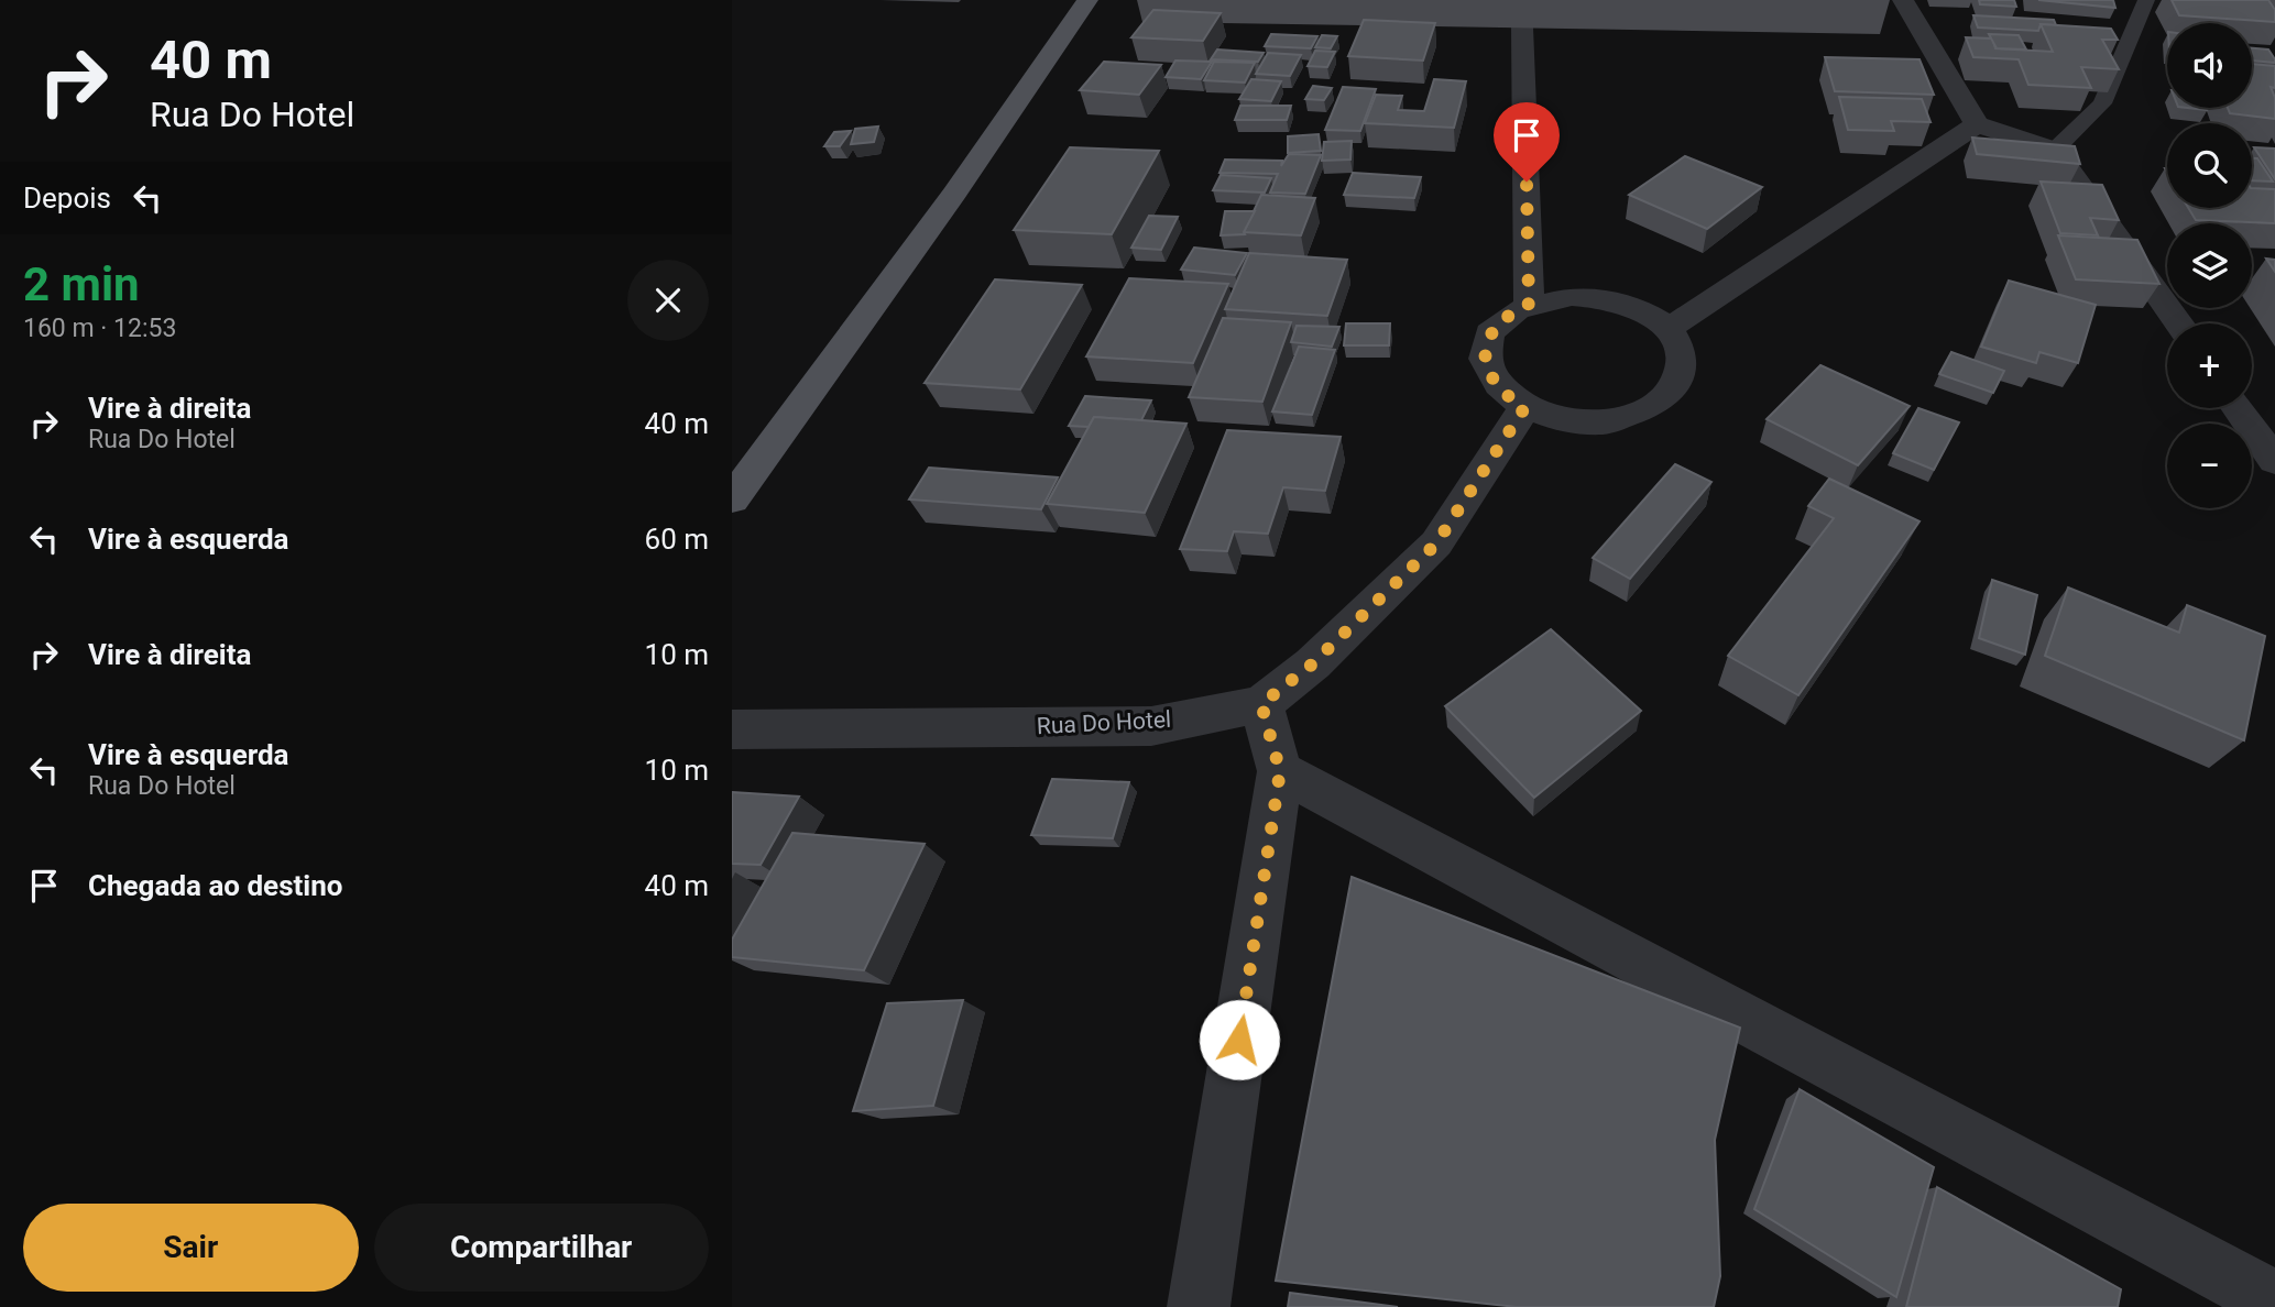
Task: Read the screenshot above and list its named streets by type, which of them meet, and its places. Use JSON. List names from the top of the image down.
{
  "streets": {
    "street": ["Rua Do Hotel"]
  },
  "page": {
    "turn": ["40 m", "Rua Do Hotel"],
    "map_buttons": ["+", "−"],
    "then": "Depois",
    "heading": ["2 min", "160 m · 12:53"],
    "list": [
      {
        "name": "Vire à direita",
        "note": "Rua Do Hotel",
        "value": "40 m"
      },
      {
        "name": "Vire à esquerda",
        "value": "60 m"
      },
      {
        "name": "Vire à direita",
        "value": "10 m"
      },
      {
        "name": "Vire à esquerda",
        "note": "Rua Do Hotel",
        "value": "10 m"
      },
      {
        "name": "Chegada ao destino",
        "value": "40 m"
      }
    ],
    "buttons": ["Sair", "Compartilhar"]
  }
}
